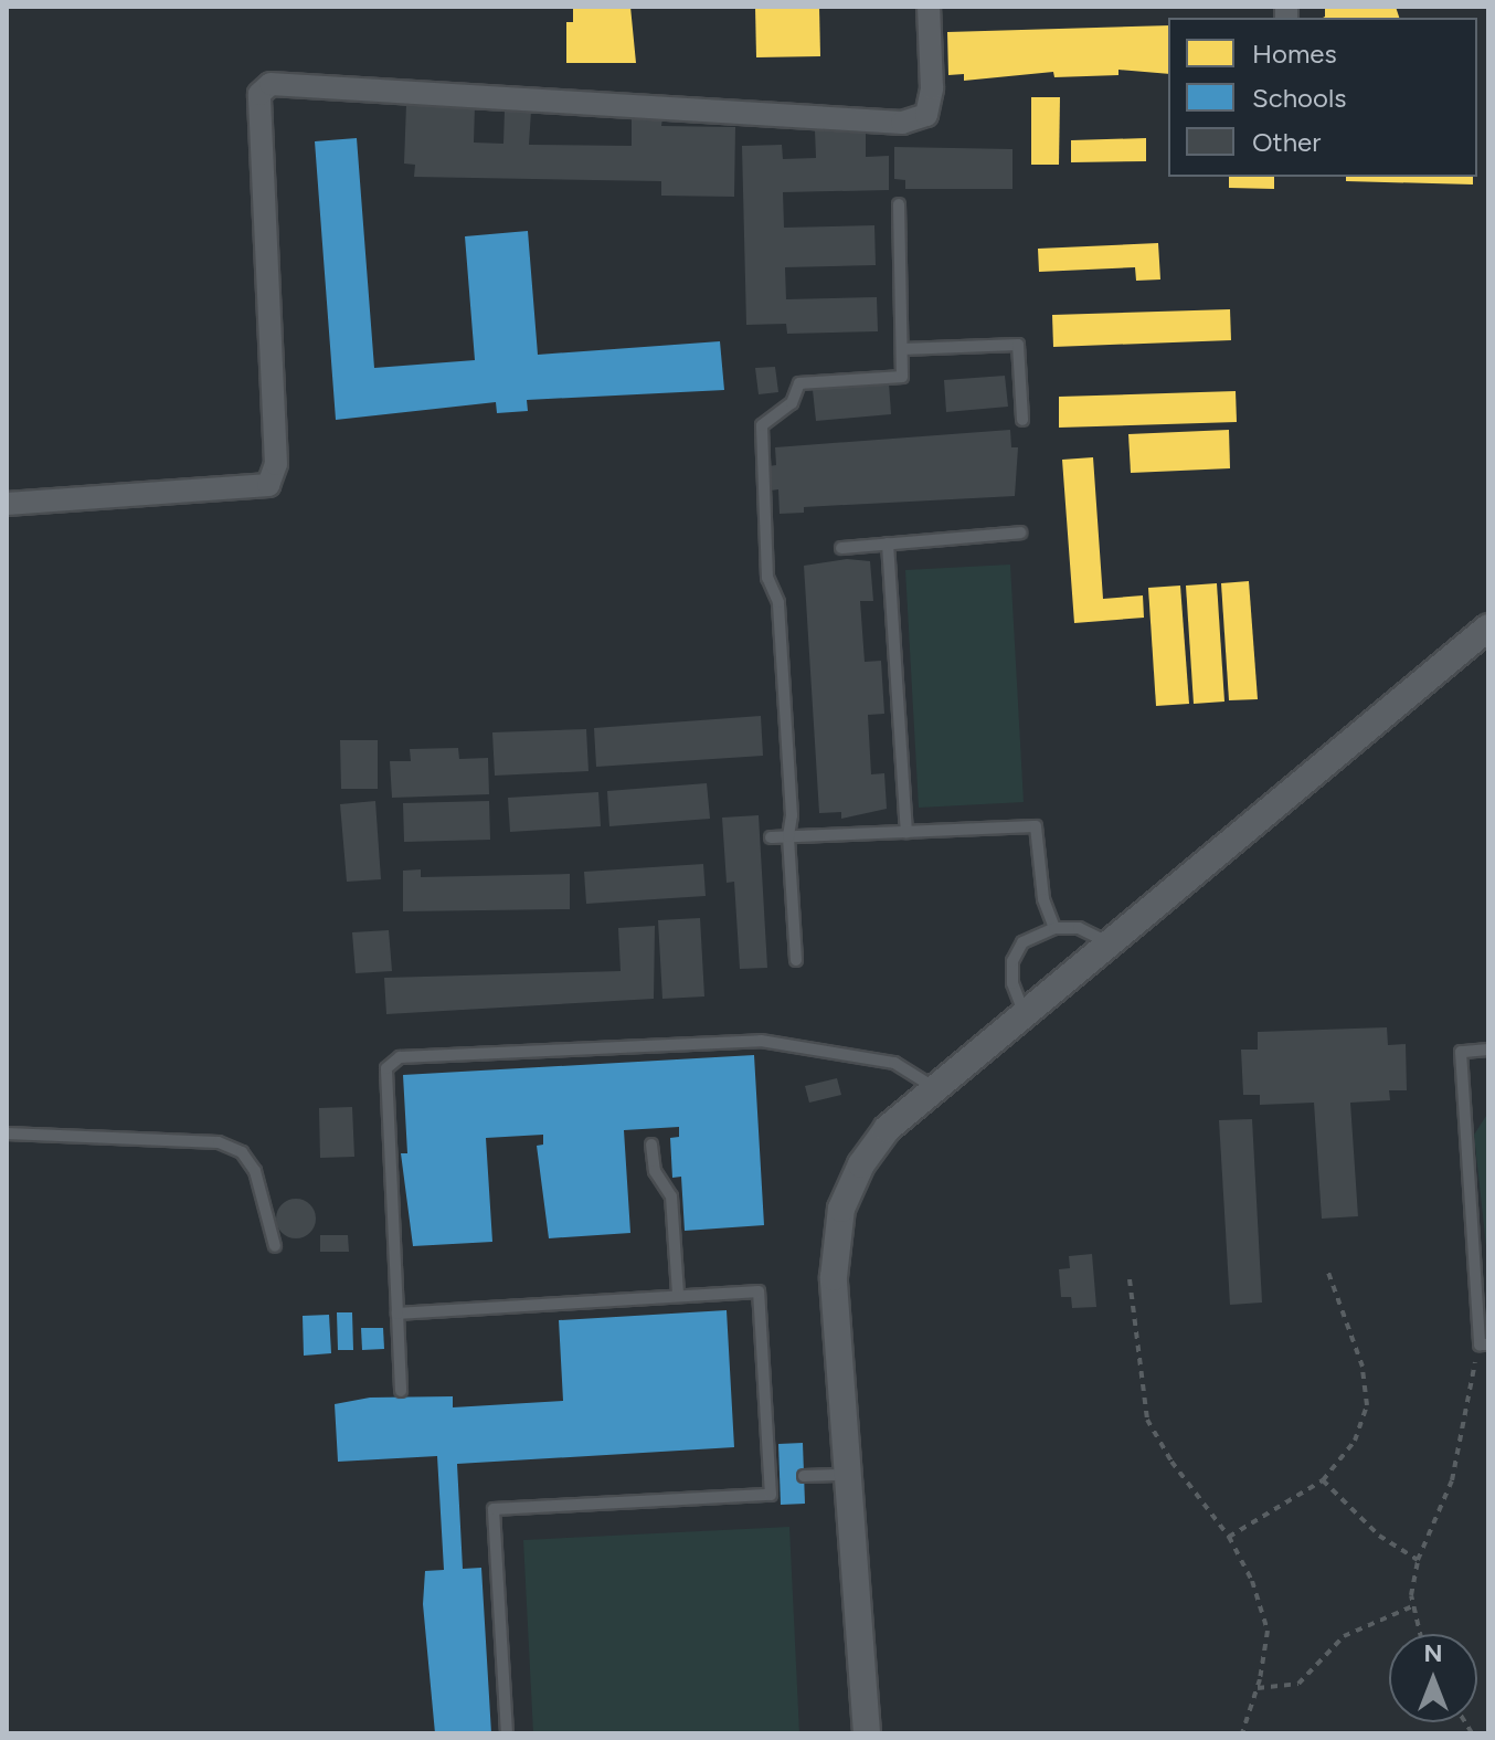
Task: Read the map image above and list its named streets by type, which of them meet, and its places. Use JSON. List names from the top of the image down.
{
  "legend": ["Homes", "Schools", "Other"],
  "north": "top"
}
